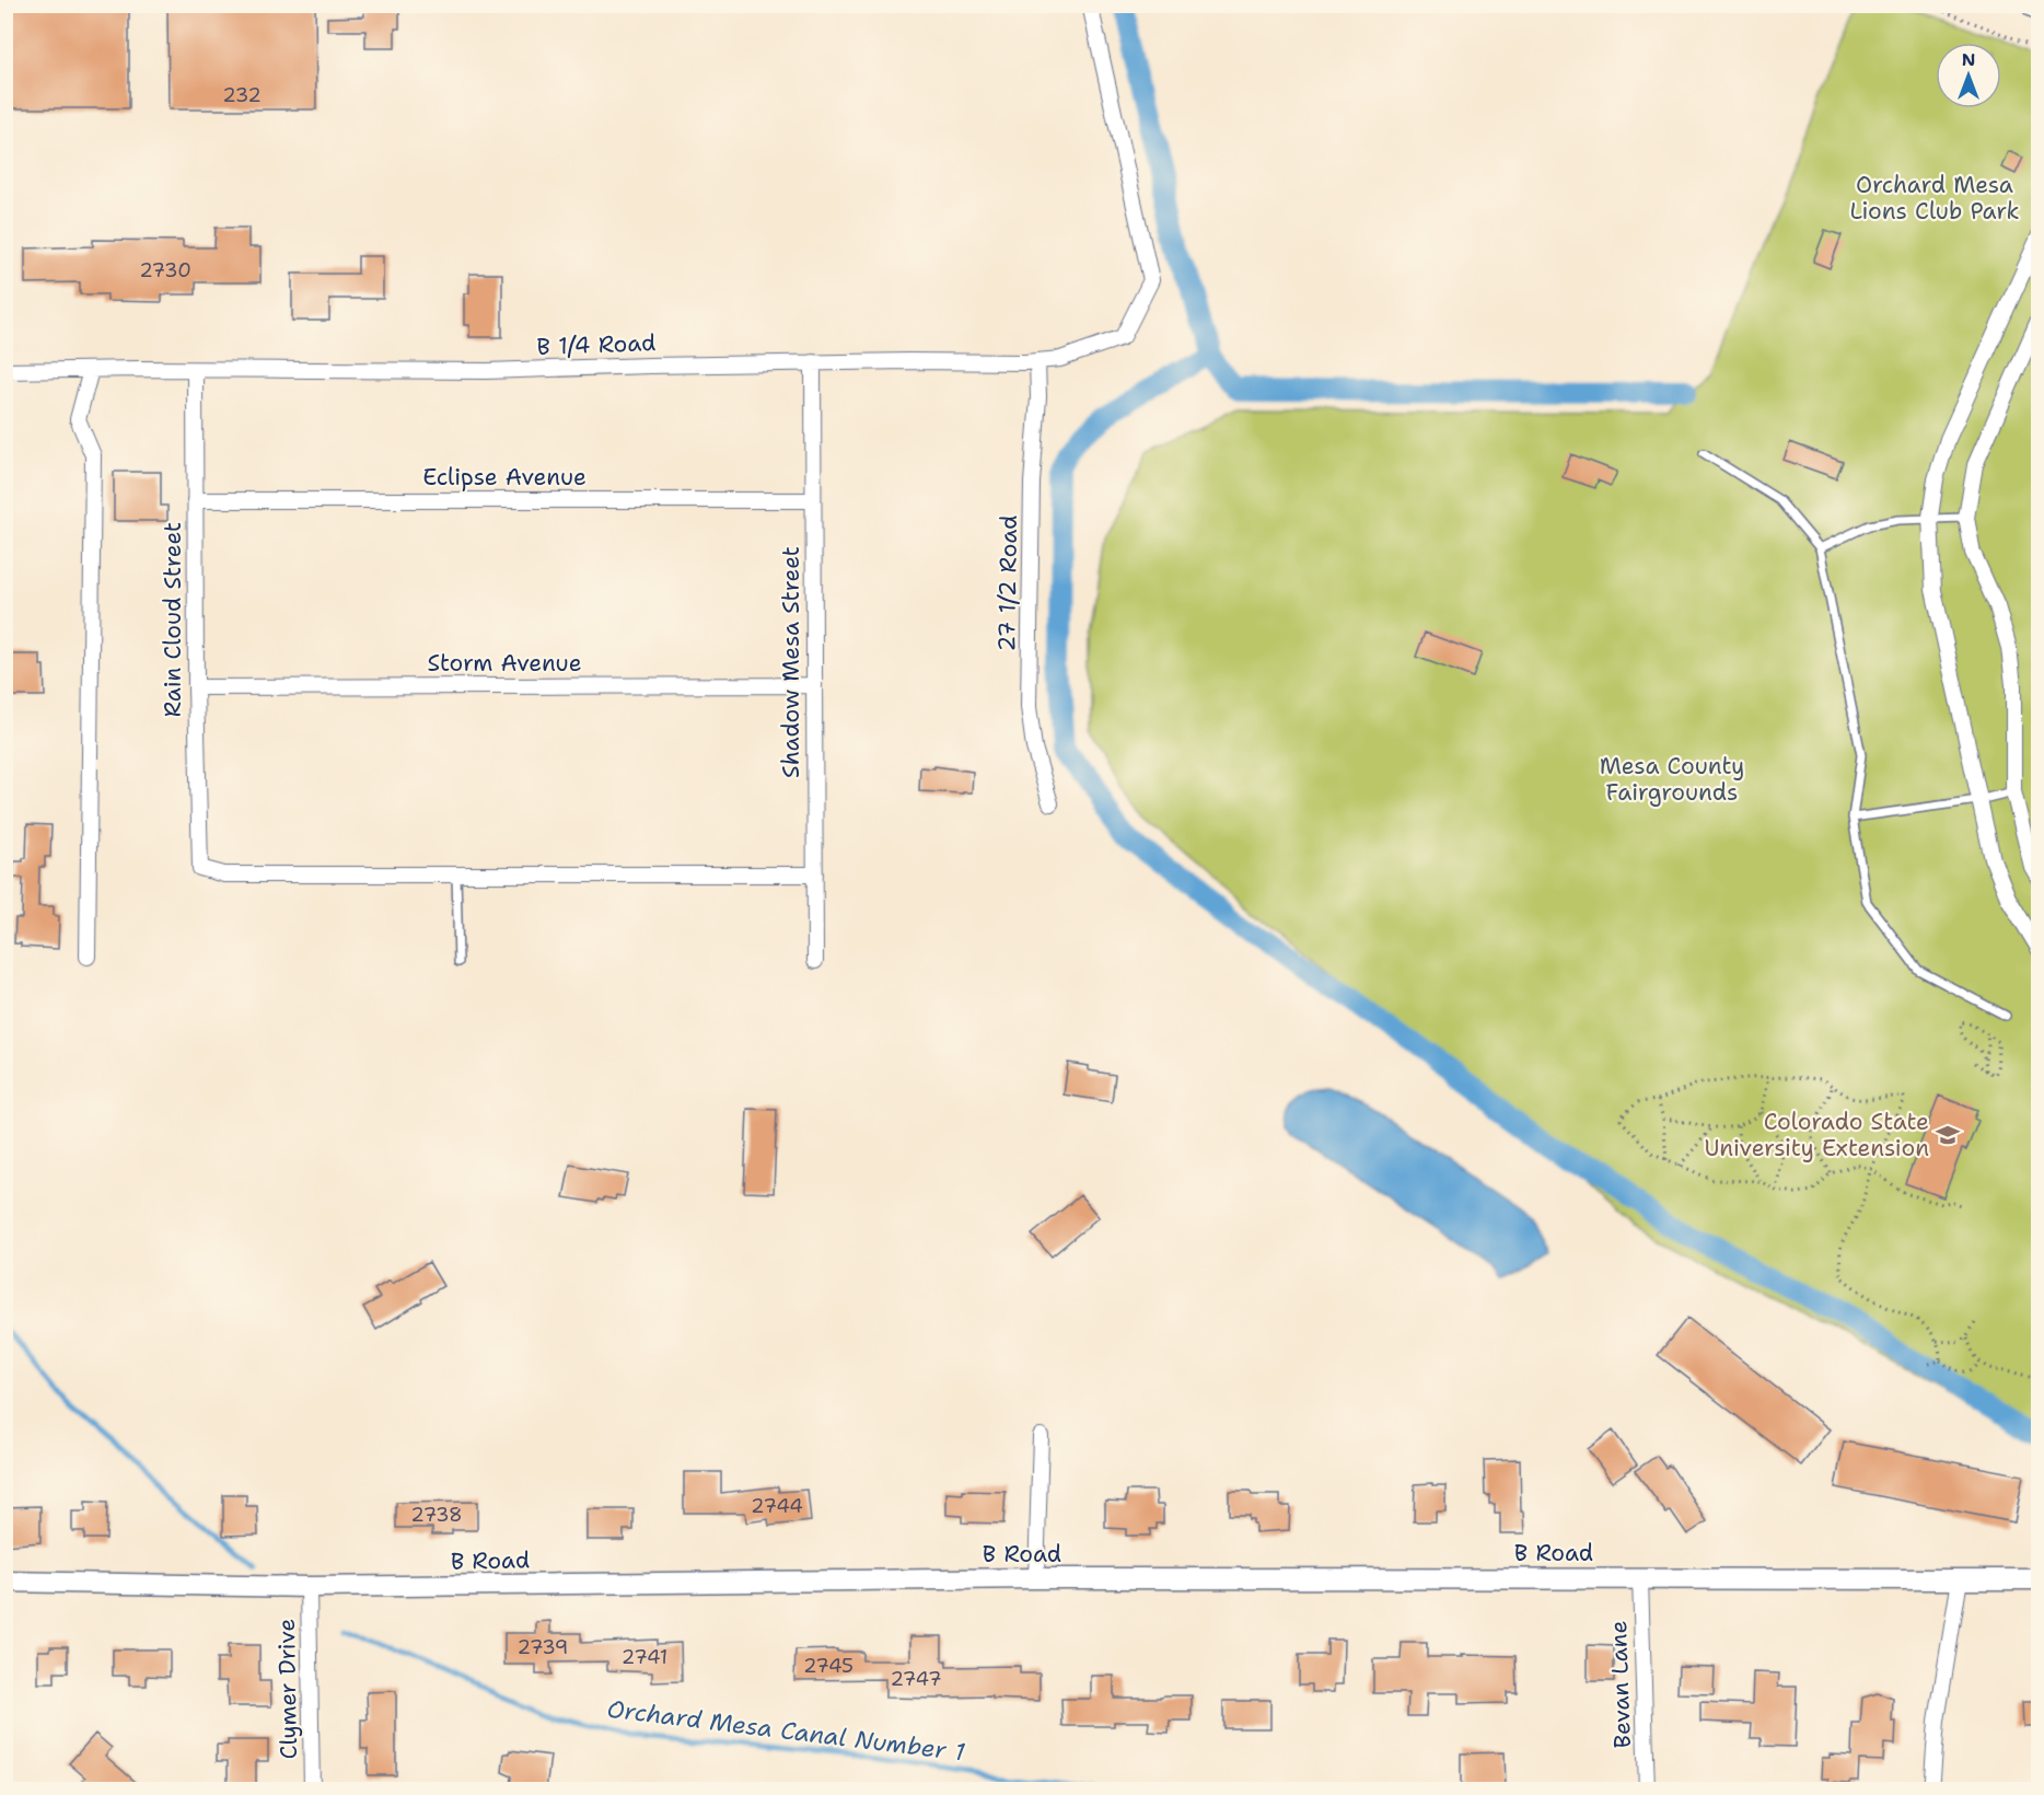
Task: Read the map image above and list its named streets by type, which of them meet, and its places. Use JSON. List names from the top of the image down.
{
  "streets": {
    "street": [
      "B 1/4 Road",
      "Eclipse Avenue",
      "27 1/2 Road",
      "Rain Cloud Street",
      "Shadow Mesa Street",
      "Storm Avenue",
      "B Road",
      "Bevan Lane",
      "Clymer Drive"
    ]
  },
  "crossings": [
    ["B 1/4 Road", "27 1/2 Road"],
    ["B 1/4 Road", "Rain Cloud Street"],
    ["B 1/4 Road", "Shadow Mesa Street"],
    ["Eclipse Avenue", "Rain Cloud Street"],
    ["Eclipse Avenue", "Shadow Mesa Street"],
    ["Rain Cloud Street", "Storm Avenue"],
    ["Shadow Mesa Street", "Storm Avenue"],
    ["B Road", "Bevan Lane"],
    ["B Road", "Clymer Drive"]
  ],
  "water": ["Orchard Mesa Canal Number 1"],
  "parks": ["Orchard Mesa Lions Club Park", "Mesa County Fairgrounds"],
  "places": {
    "school or university": ["Colorado State University Extension"]
  },
  "house_numbers": [
    "232",
    "2730",
    "2744",
    "2738",
    "2739",
    "2741",
    "2745",
    "2747"
  ],
  "north": "top"
}
